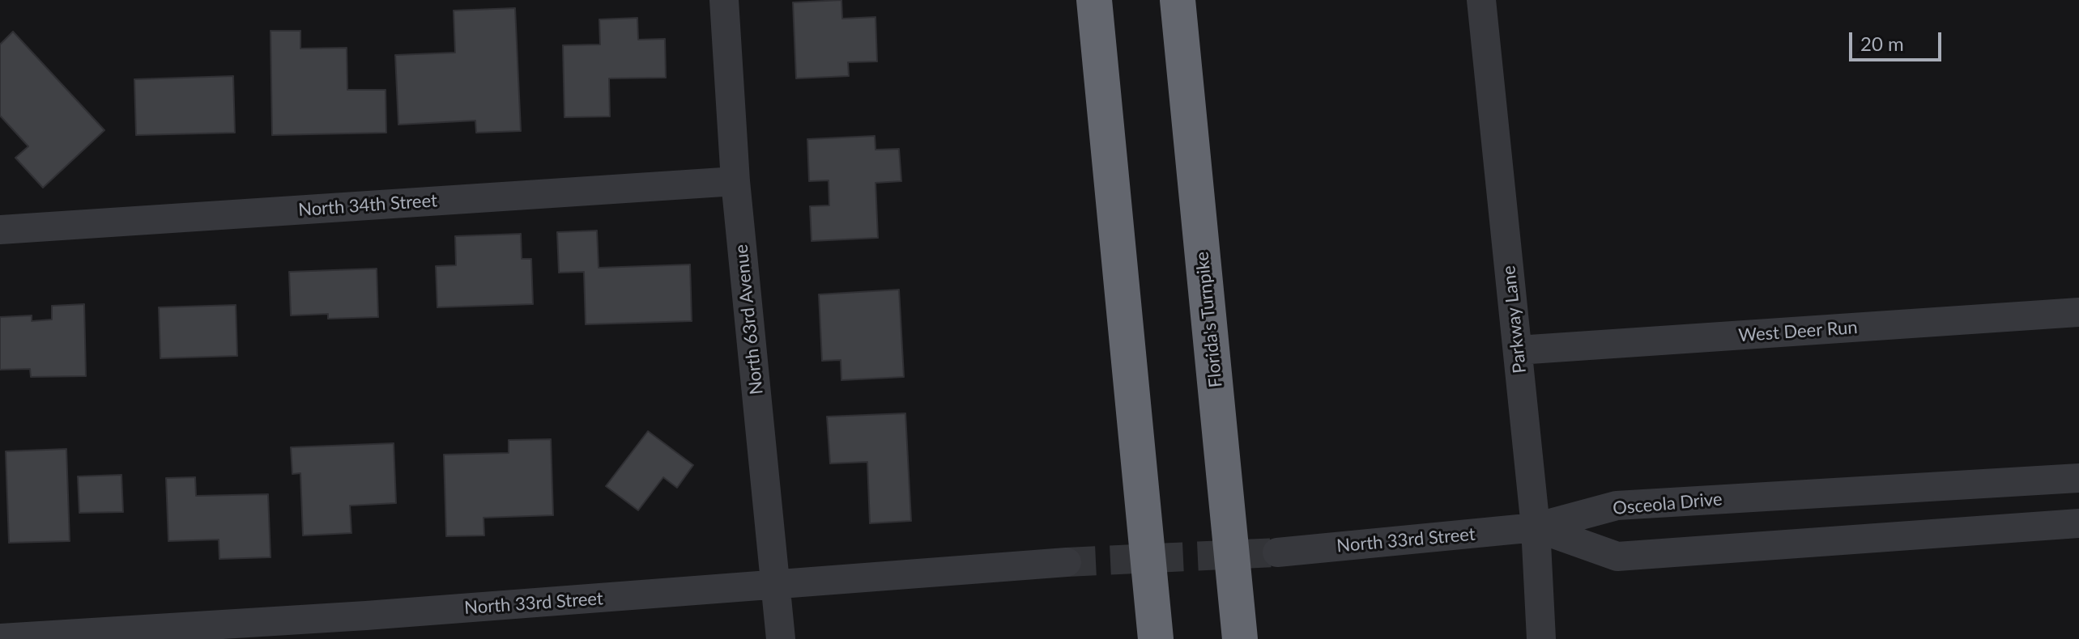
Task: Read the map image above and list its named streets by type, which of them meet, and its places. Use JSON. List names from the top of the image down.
{
  "streets": {
    "highway": ["Florida's Turnpike"],
    "street": [
      "North 34th Street",
      "North 63rd Avenue",
      "Parkway Lane",
      "West Deer Run",
      "Osceola Drive",
      "North 33rd Street"
    ]
  },
  "crossings": [
    ["North 34th Street", "North 63rd Avenue"],
    ["North 63rd Avenue", "North 33rd Street"],
    ["Parkway Lane", "West Deer Run"],
    ["Parkway Lane", "Osceola Drive"],
    ["Parkway Lane", "North 33rd Street"],
    ["Osceola Drive", "North 33rd Street"]
  ],
  "scale_bar": "20 m"
}
